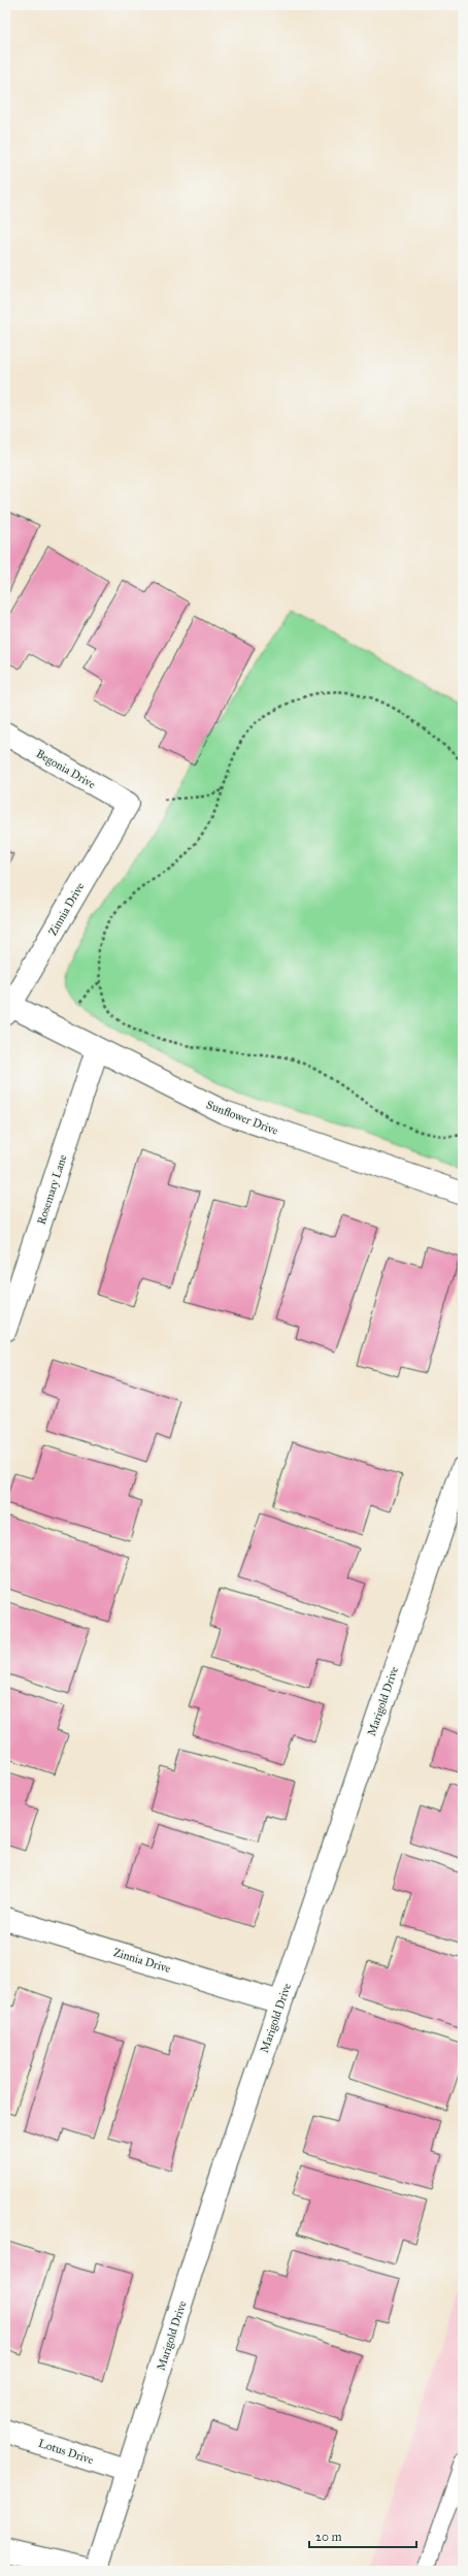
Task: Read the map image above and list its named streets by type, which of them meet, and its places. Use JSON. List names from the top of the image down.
{
  "streets": {
    "street": [
      "Begonia Drive",
      "Zinnia Drive",
      "Sunflower Drive",
      "Rosemary Lane",
      "Marigold Drive",
      "Lotus Drive"
    ]
  },
  "crossings": [
    ["Begonia Drive", "Zinnia Drive"],
    ["Zinnia Drive", "Sunflower Drive"],
    ["Zinnia Drive", "Marigold Drive"],
    ["Sunflower Drive", "Rosemary Lane"],
    ["Marigold Drive", "Lotus Drive"]
  ],
  "scale_bar": "20 m"
}
